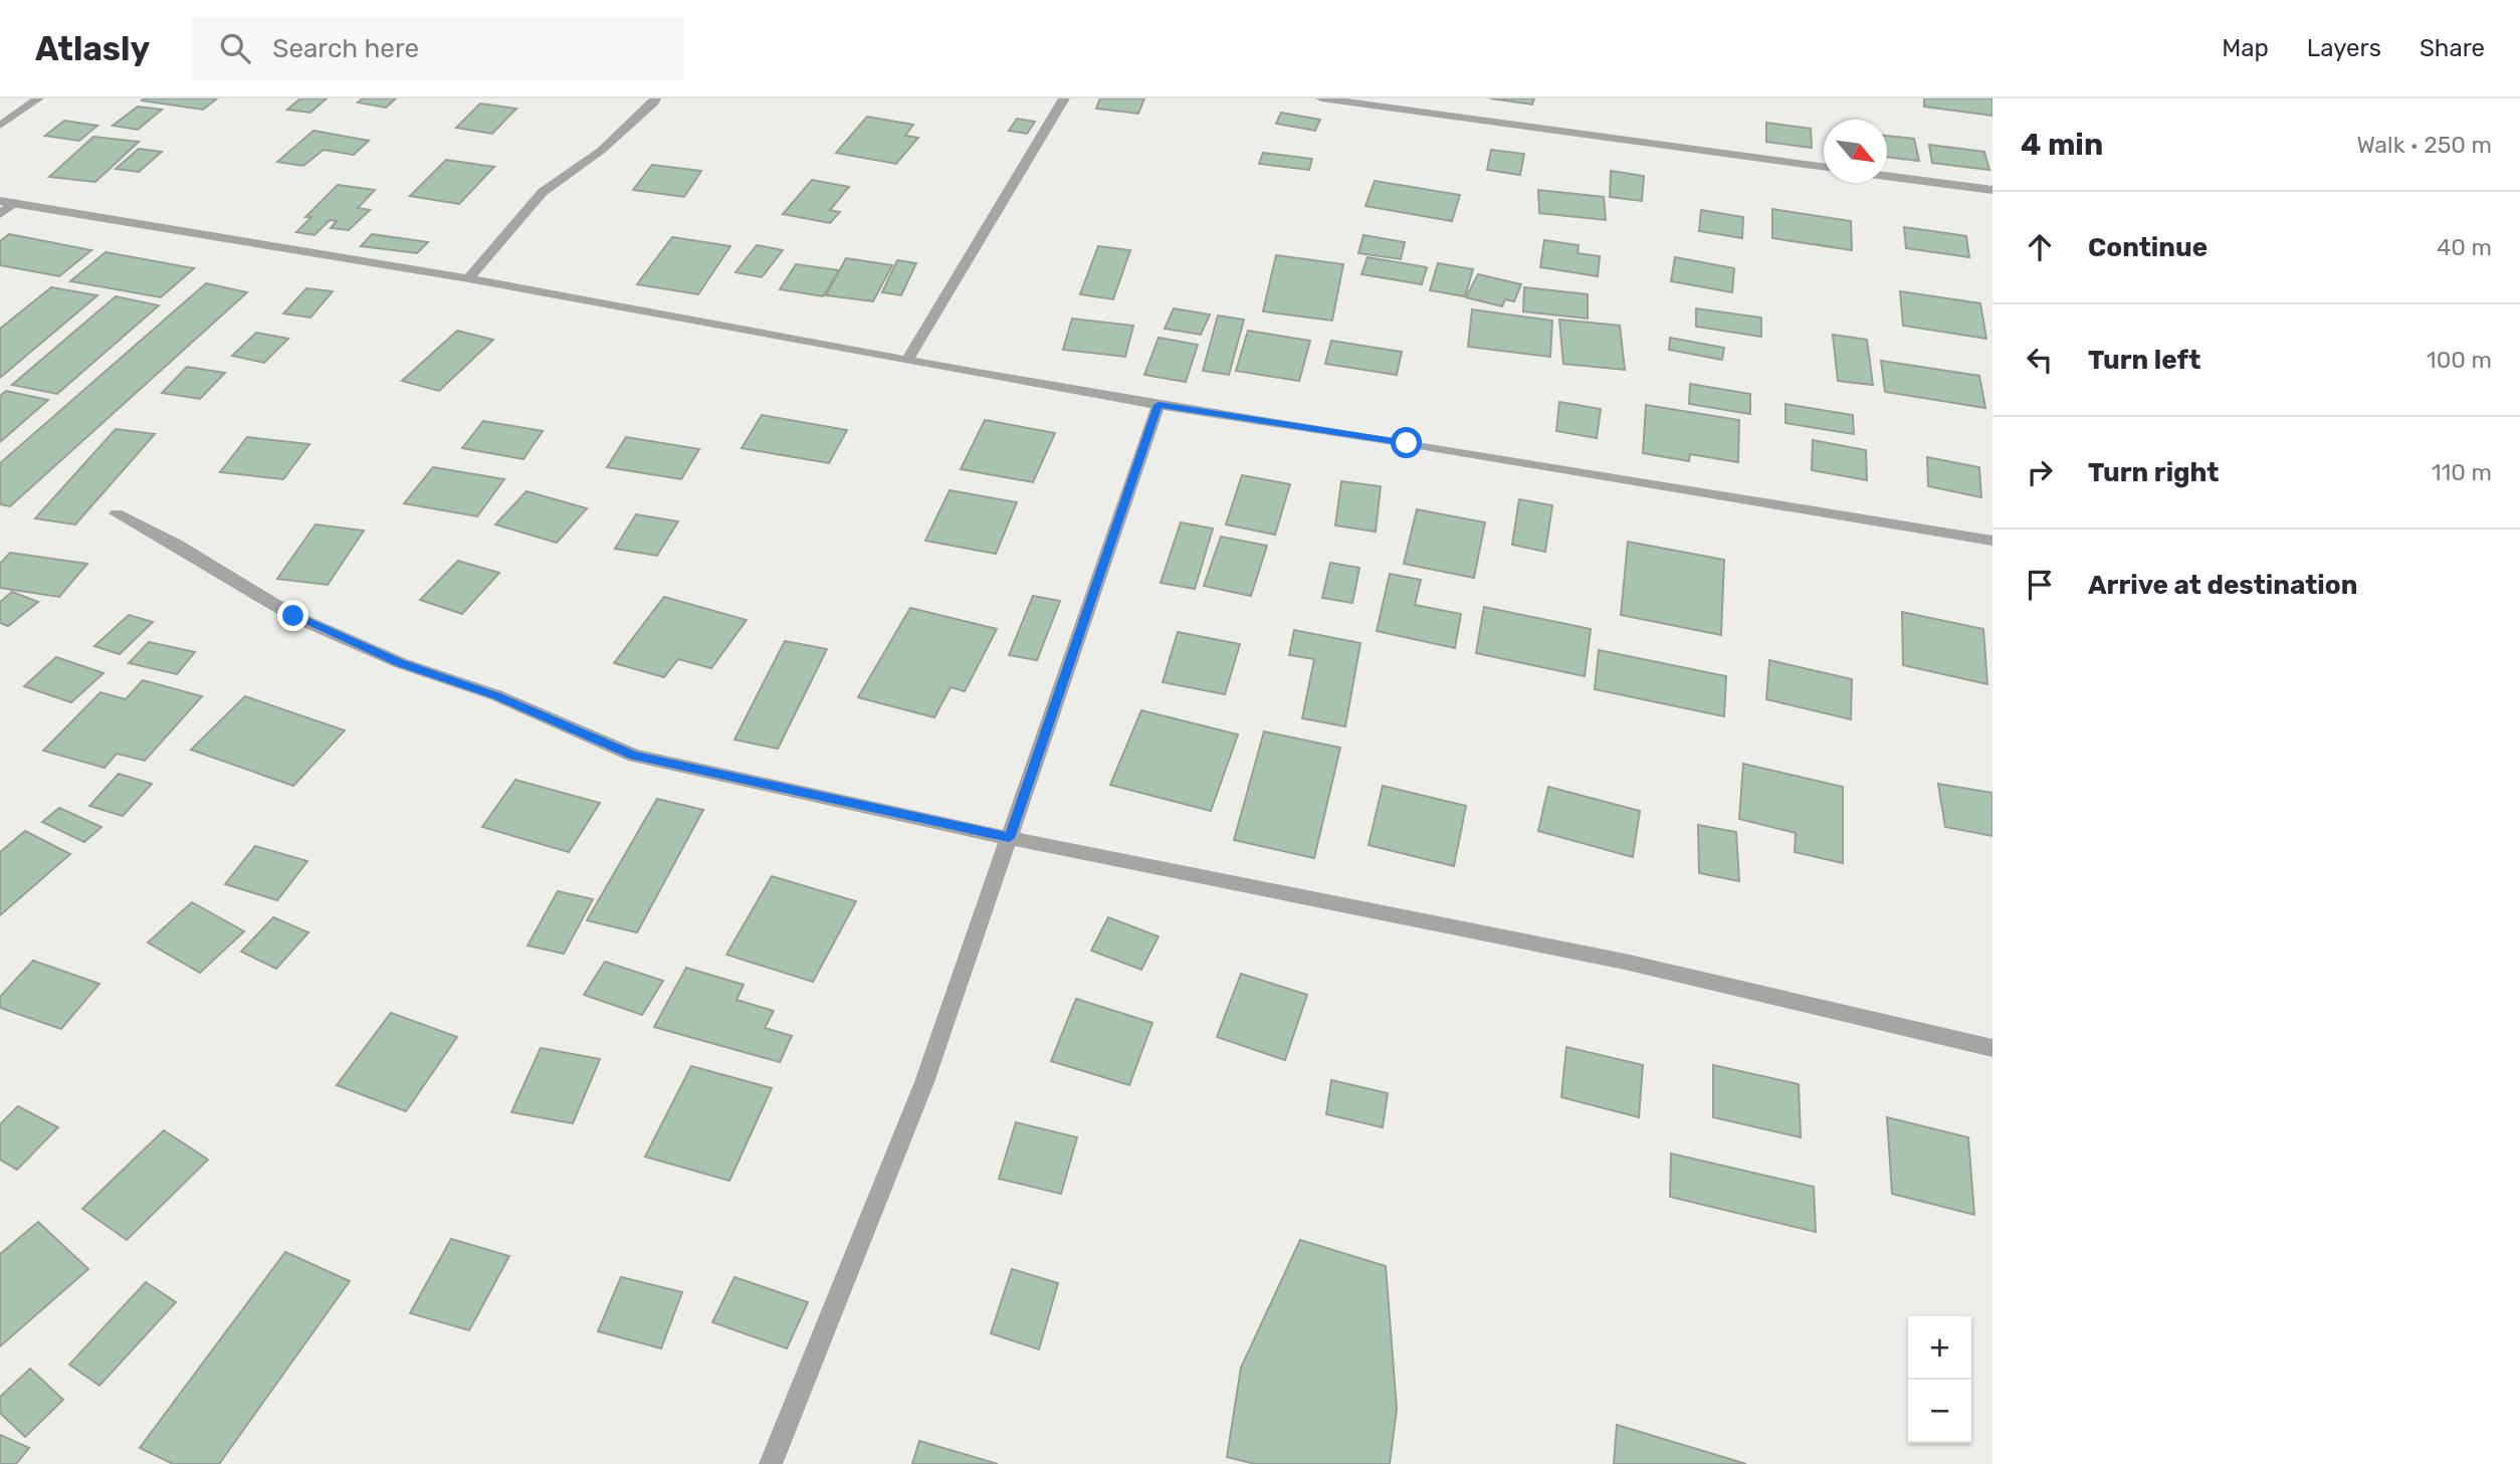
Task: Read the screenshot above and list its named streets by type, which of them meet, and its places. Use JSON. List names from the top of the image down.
{
  "north": "bottom right",
  "page": {
    "header": "Atlasly",
    "search": "Search here",
    "nav": ["Map", "Layers", "Share"],
    "heading": ["4 min", "Walk · 250 m"],
    "list": [
      ["Continue", "40 m"],
      ["Turn left", "100 m"],
      ["Turn right", "110 m"],
      "Arrive at destination"
    ],
    "map_buttons": ["+", "−"]
  }
}
